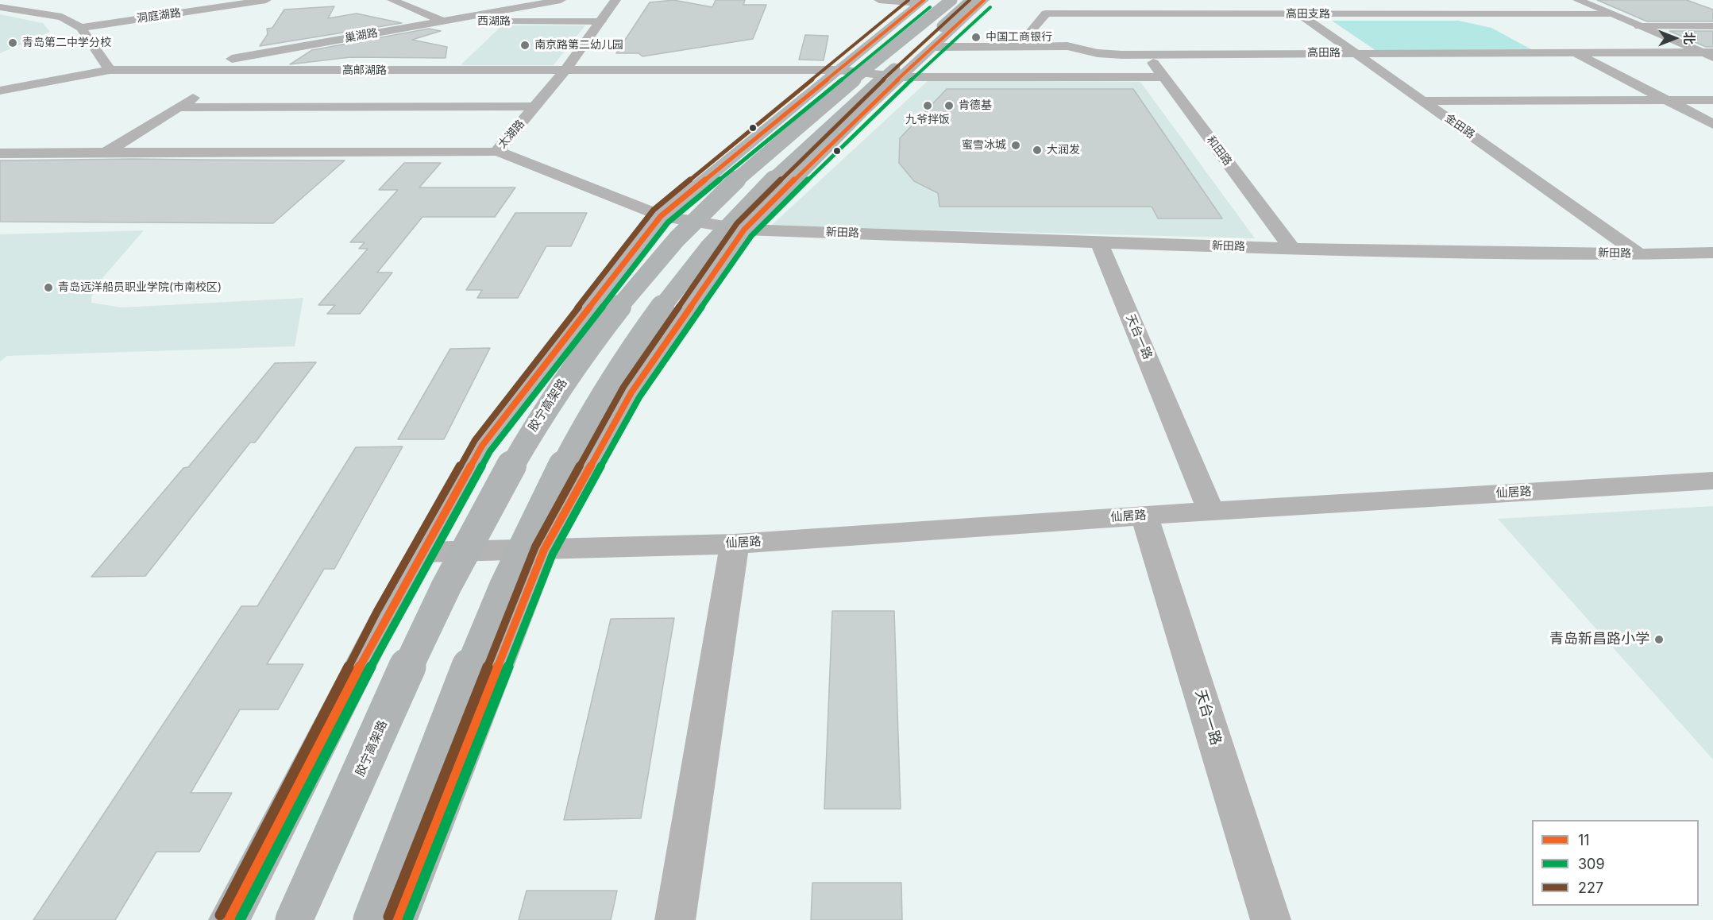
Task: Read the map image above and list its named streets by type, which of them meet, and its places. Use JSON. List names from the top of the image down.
{
  "streets": {
    "highway": ["胶宁高架路"],
    "street": [
      "高田支路",
      "洞庭湖路",
      "西湖路",
      "巢湖路",
      "高田路",
      "高邮湖路",
      "金田路",
      "太湖路",
      "和田路",
      "新田路",
      "天台一路",
      "仙居路"
    ]
  },
  "crossings": [
    ["高田支路", "高田路"],
    ["高田支路", "金田路"],
    ["西湖路", "巢湖路"],
    ["西湖路", "太湖路"],
    ["巢湖路", "高邮湖路"],
    ["高田路", "金田路"],
    ["高田路", "和田路"],
    ["高邮湖路", "太湖路"],
    ["金田路", "新田路"],
    ["太湖路", "新田路"],
    ["和田路", "新田路"],
    ["新田路", "天台一路"],
    ["天台一路", "仙居路"]
  ],
  "places": [
    "中国工商银行",
    "青岛第二中学分校",
    "南京路第二幼儿园",
    "九爷拌饭",
    "肯德基",
    "蜜雪冰城",
    "大润发",
    "青岛远洋船员职业学院(市南校区)",
    "青岛新昌路小学"
  ],
  "lines": ["transit line 11", "transit line 227", "transit line 309"],
  "legend": ["11", "309", "227"],
  "north": "right"
}
